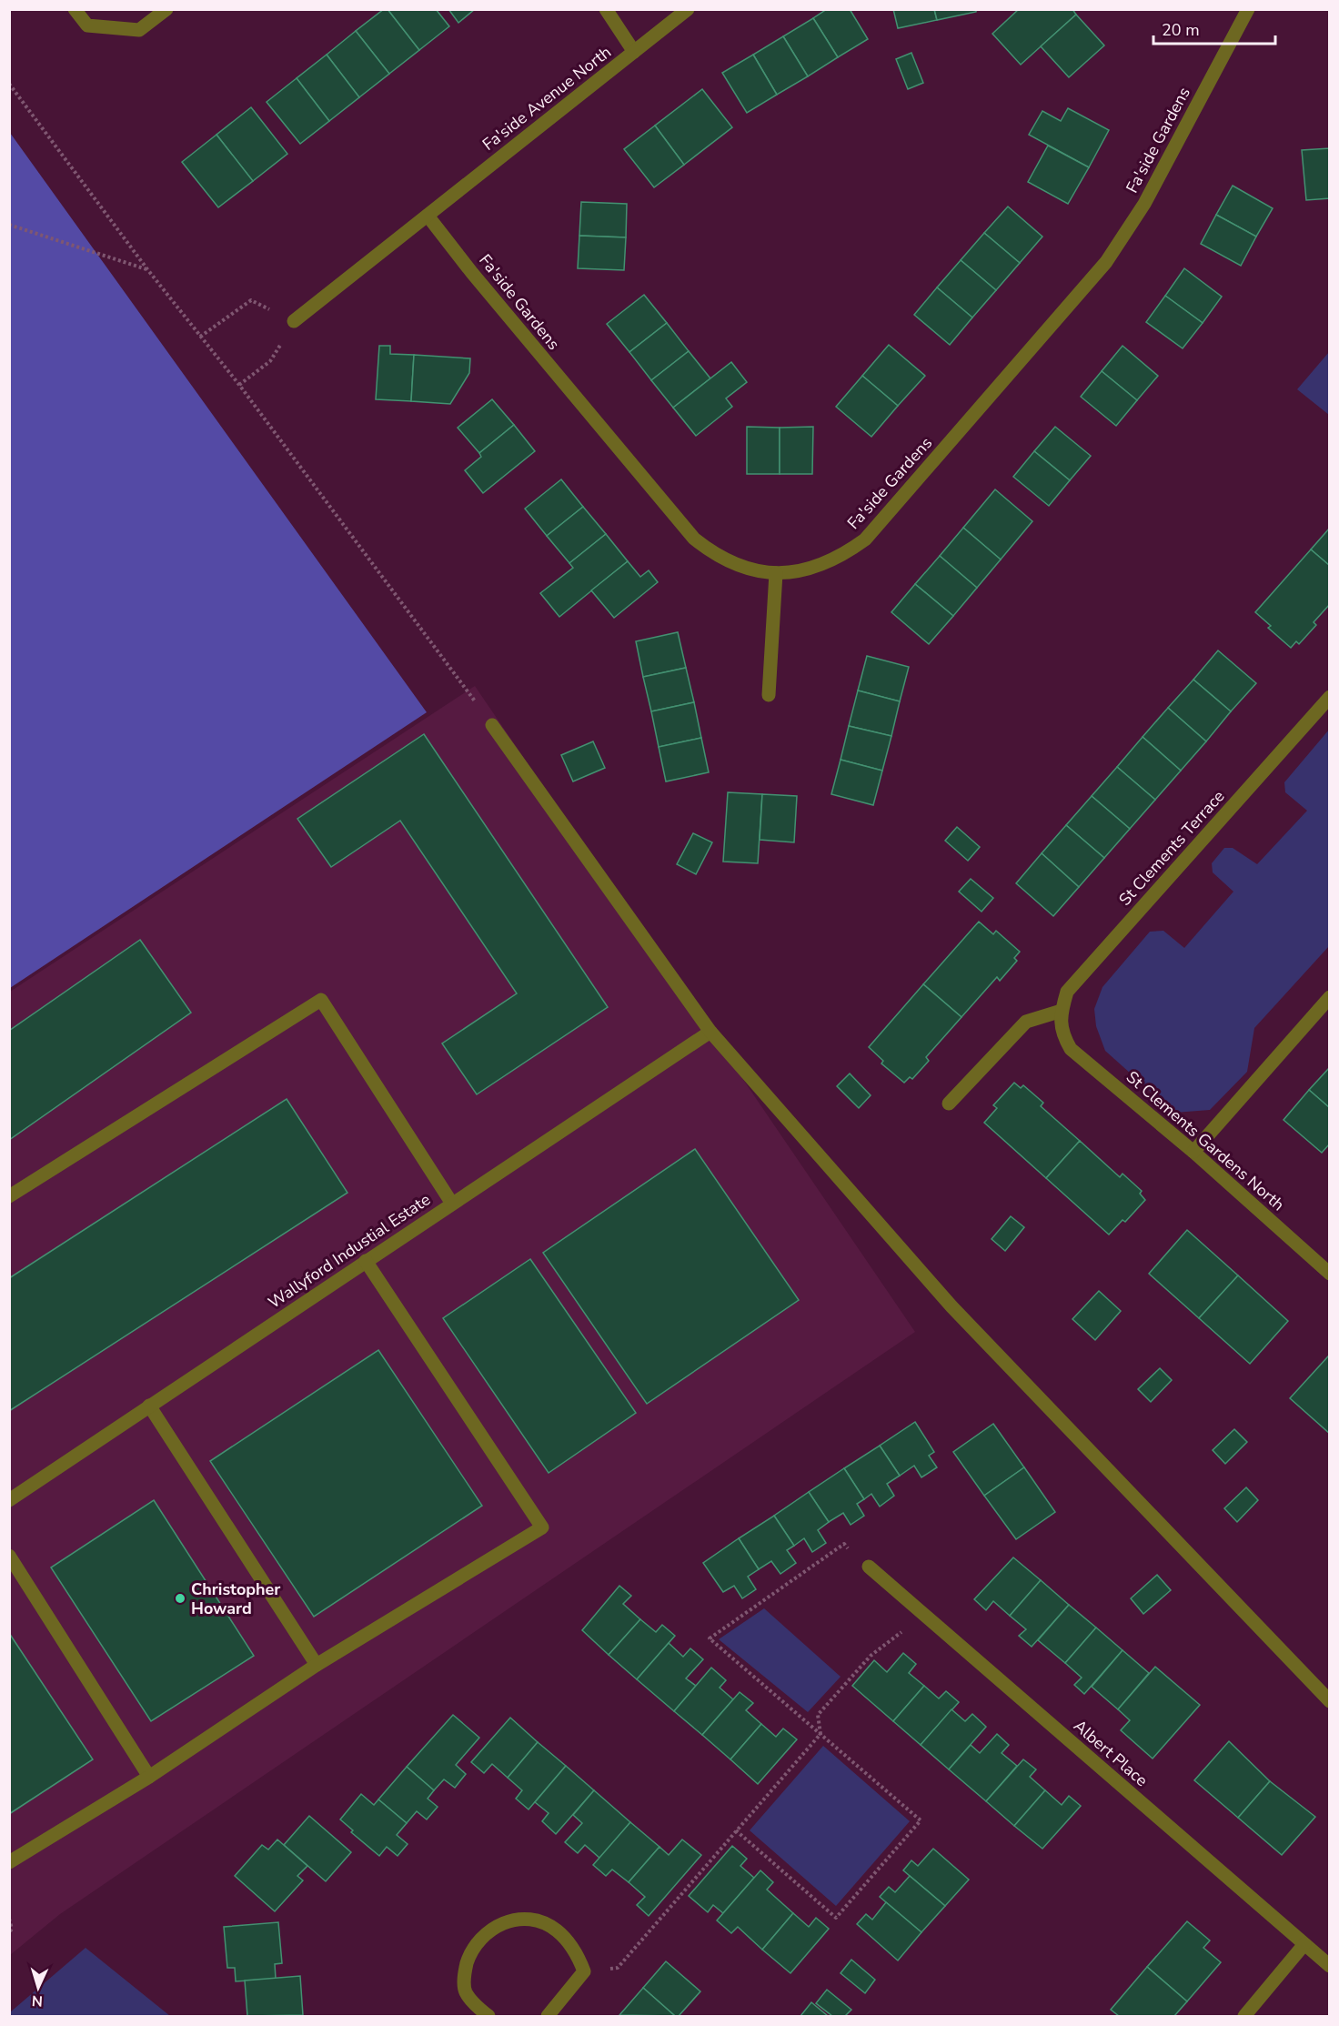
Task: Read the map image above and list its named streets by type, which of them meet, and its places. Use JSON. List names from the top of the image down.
{
  "streets": {
    "street": [
      "Fa'side Avenue North",
      "Fa'side Gardens",
      "St Clements Terrace",
      "St Clements Gardens North",
      "Wallyford Industial Estate",
      "Albert Place"
    ]
  },
  "crossings": [
    ["Fa'side Avenue North", "Fa'side Gardens"],
    ["St Clements Terrace", "St Clements Gardens North"]
  ],
  "places": ["Christopher Howard"],
  "scale_bar": "20 m",
  "north": "bottom"
}
